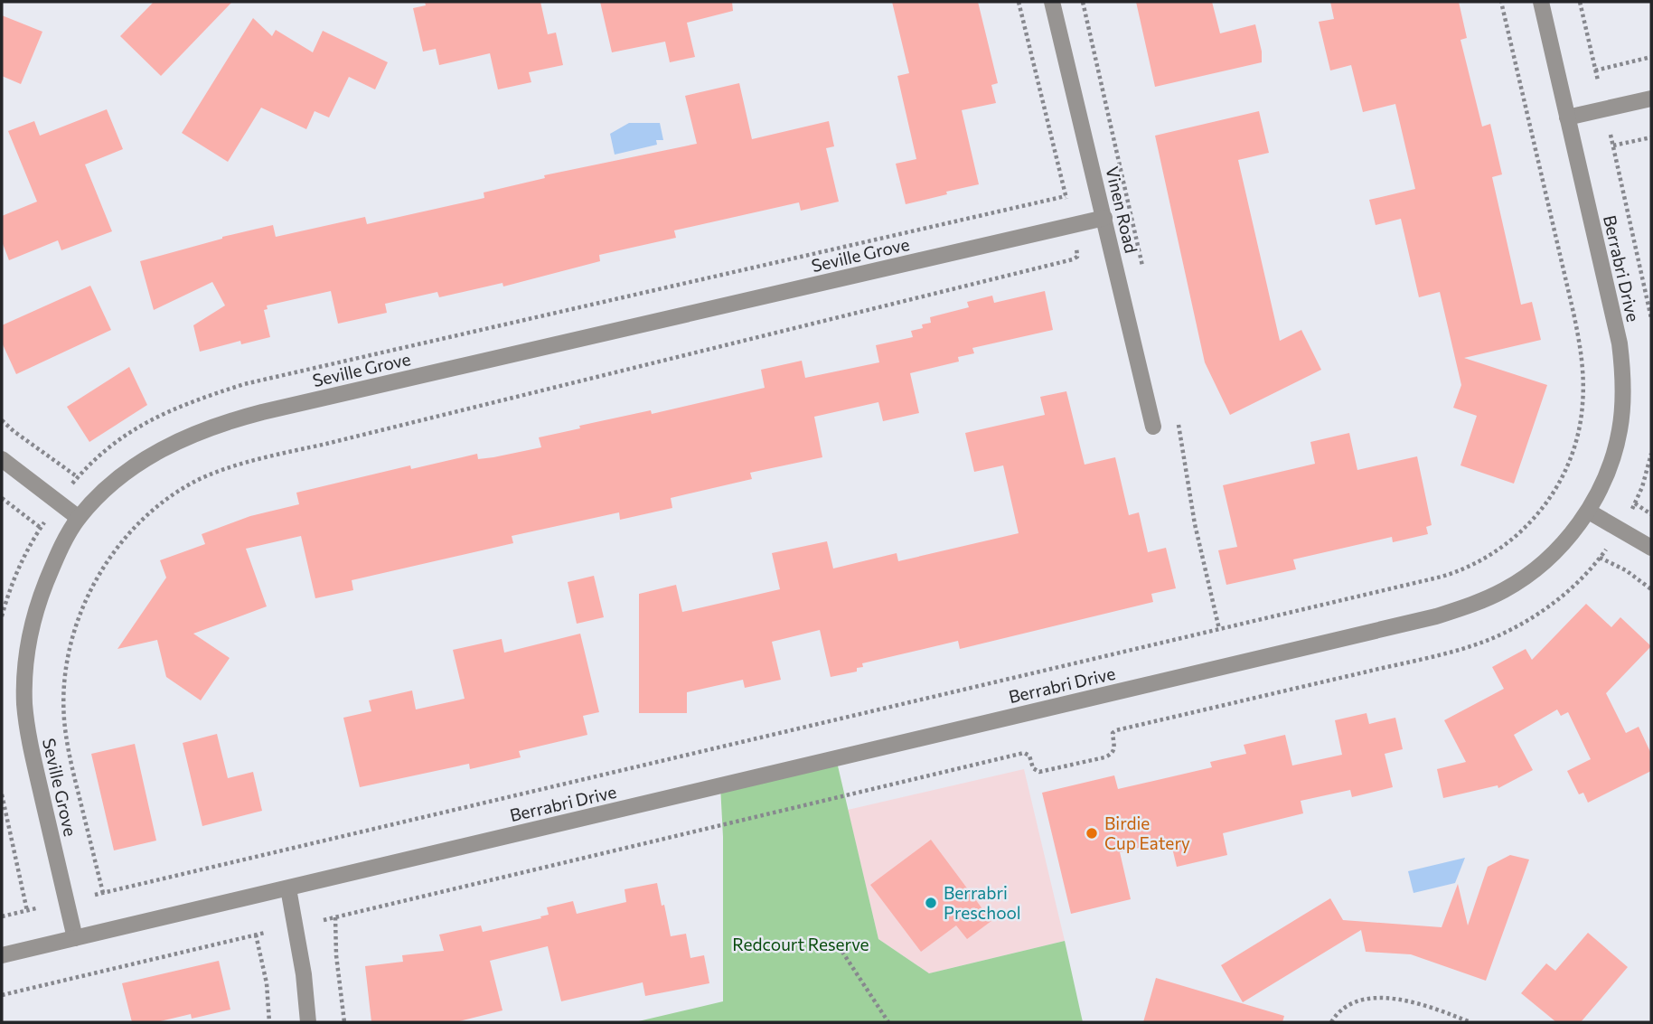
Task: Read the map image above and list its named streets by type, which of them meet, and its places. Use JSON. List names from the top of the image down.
{
  "streets": {
    "street": ["Vinen Road", "Seville Grove", "Berrabri Drive"]
  },
  "crossings": [
    ["Vinen Road", "Seville Grove"],
    ["Seville Grove", "Berrabri Drive"]
  ],
  "parks": ["Redcourt Reserve"],
  "places": ["Birdie Cup Eatery", "Berrabri Preschool"]
}
